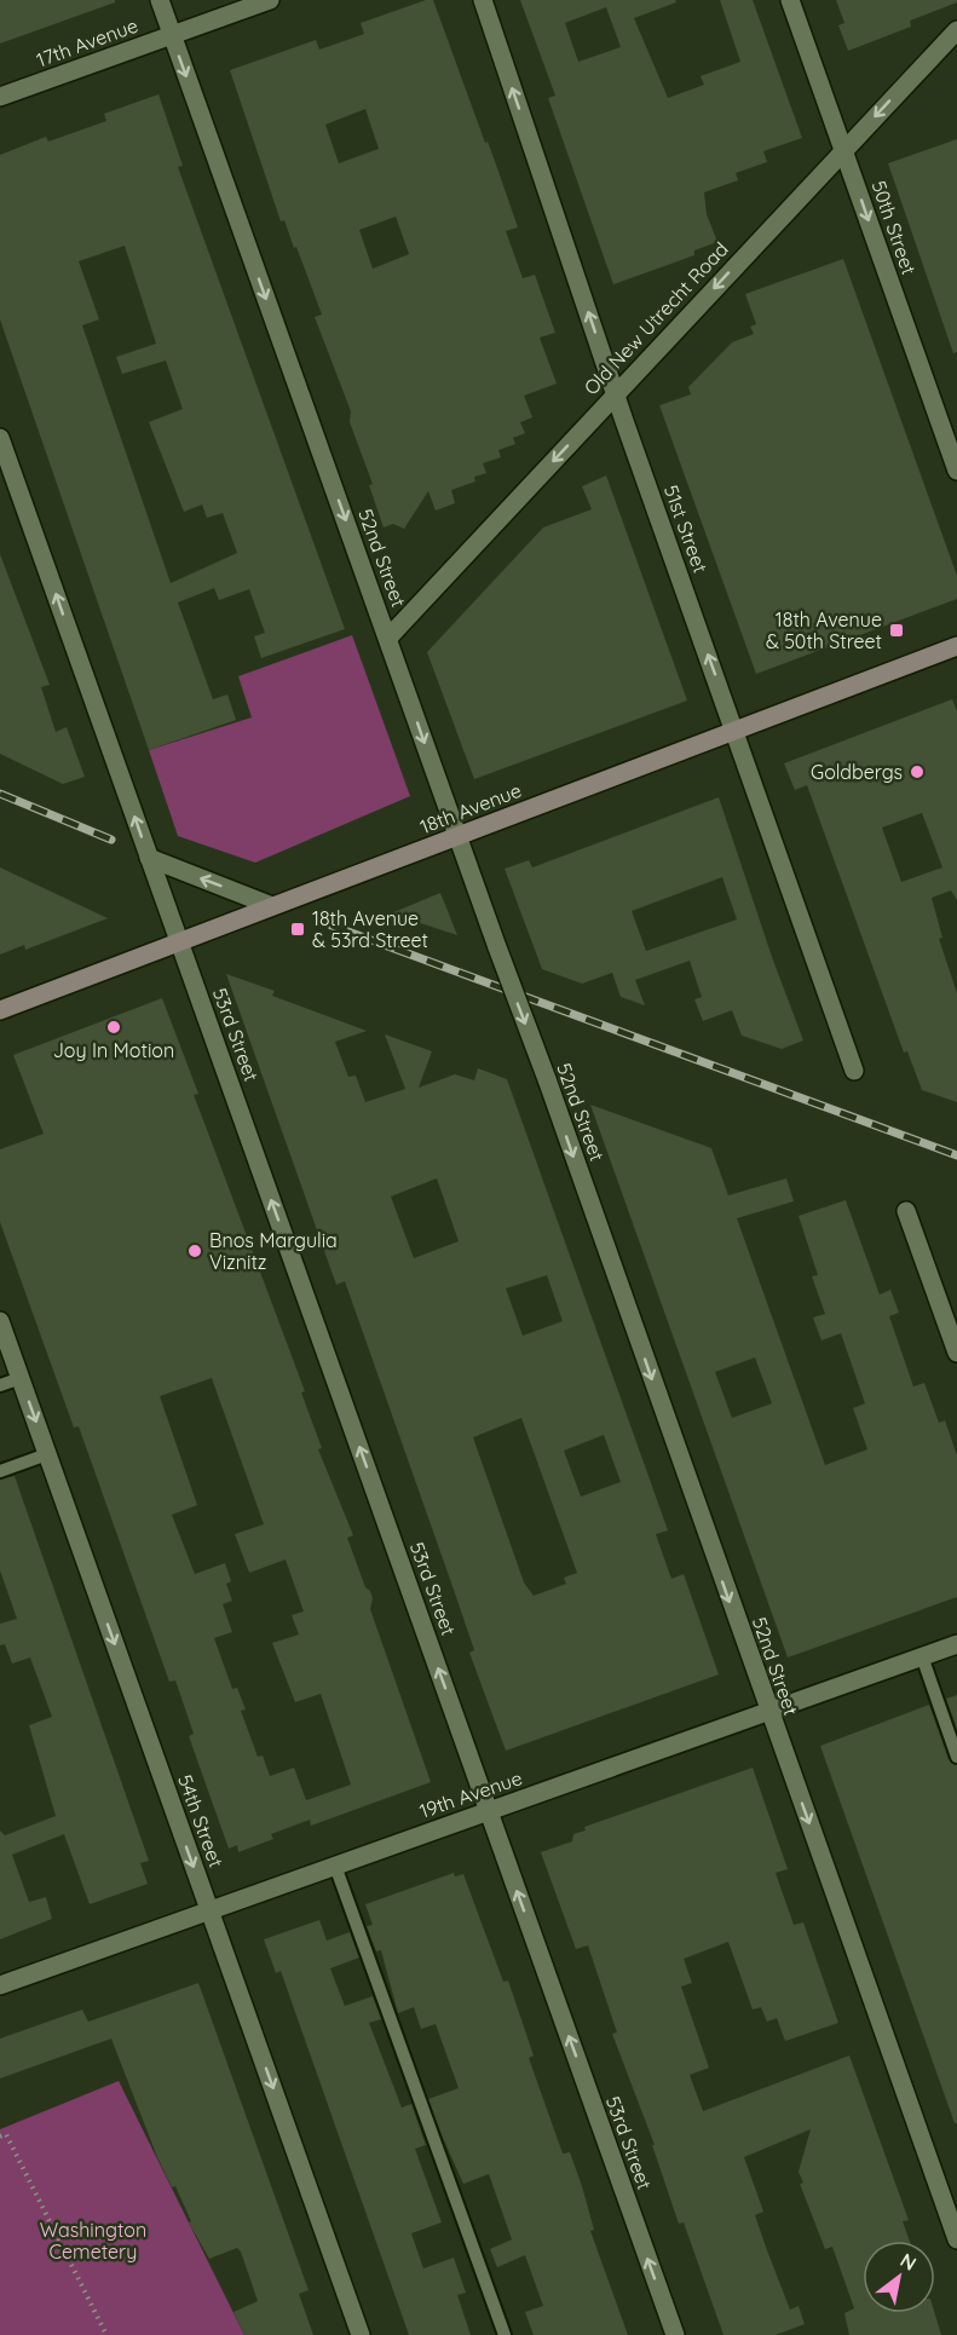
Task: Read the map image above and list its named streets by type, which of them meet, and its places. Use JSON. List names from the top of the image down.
{
  "streets": {
    "street": [
      "17th Avenue",
      "50th Street",
      "Old New Utrecht Road",
      "51st Street",
      "52nd Street",
      "18th Avenue",
      "53rd Street",
      "19th Avenue",
      "54th Street"
    ]
  },
  "crossings": [
    ["17th Avenue", "52nd Street"],
    ["50th Street", "Old New Utrecht Road"],
    ["Old New Utrecht Road", "51st Street"],
    ["Old New Utrecht Road", "52nd Street"],
    ["51st Street", "18th Avenue"],
    ["52nd Street", "18th Avenue"],
    ["52nd Street", "19th Avenue"],
    ["18th Avenue", "53rd Street"],
    ["53rd Street", "19th Avenue"],
    ["19th Avenue", "54th Street"]
  ],
  "one_way": [
    "50th Street",
    "Old New Utrecht Road",
    "51st Street",
    "52nd Street",
    "53rd Street",
    "54th Street"
  ],
  "parks": ["Washington Cemetery"],
  "places": {
    "transit": ["18th Avenue & 50th Street", "18th Avenue & 53rd Street"],
    "other": ["Goldbergs", "Joy In Motion", "Bnos Margulia Viznitz"]
  },
  "north": "top right"
}
